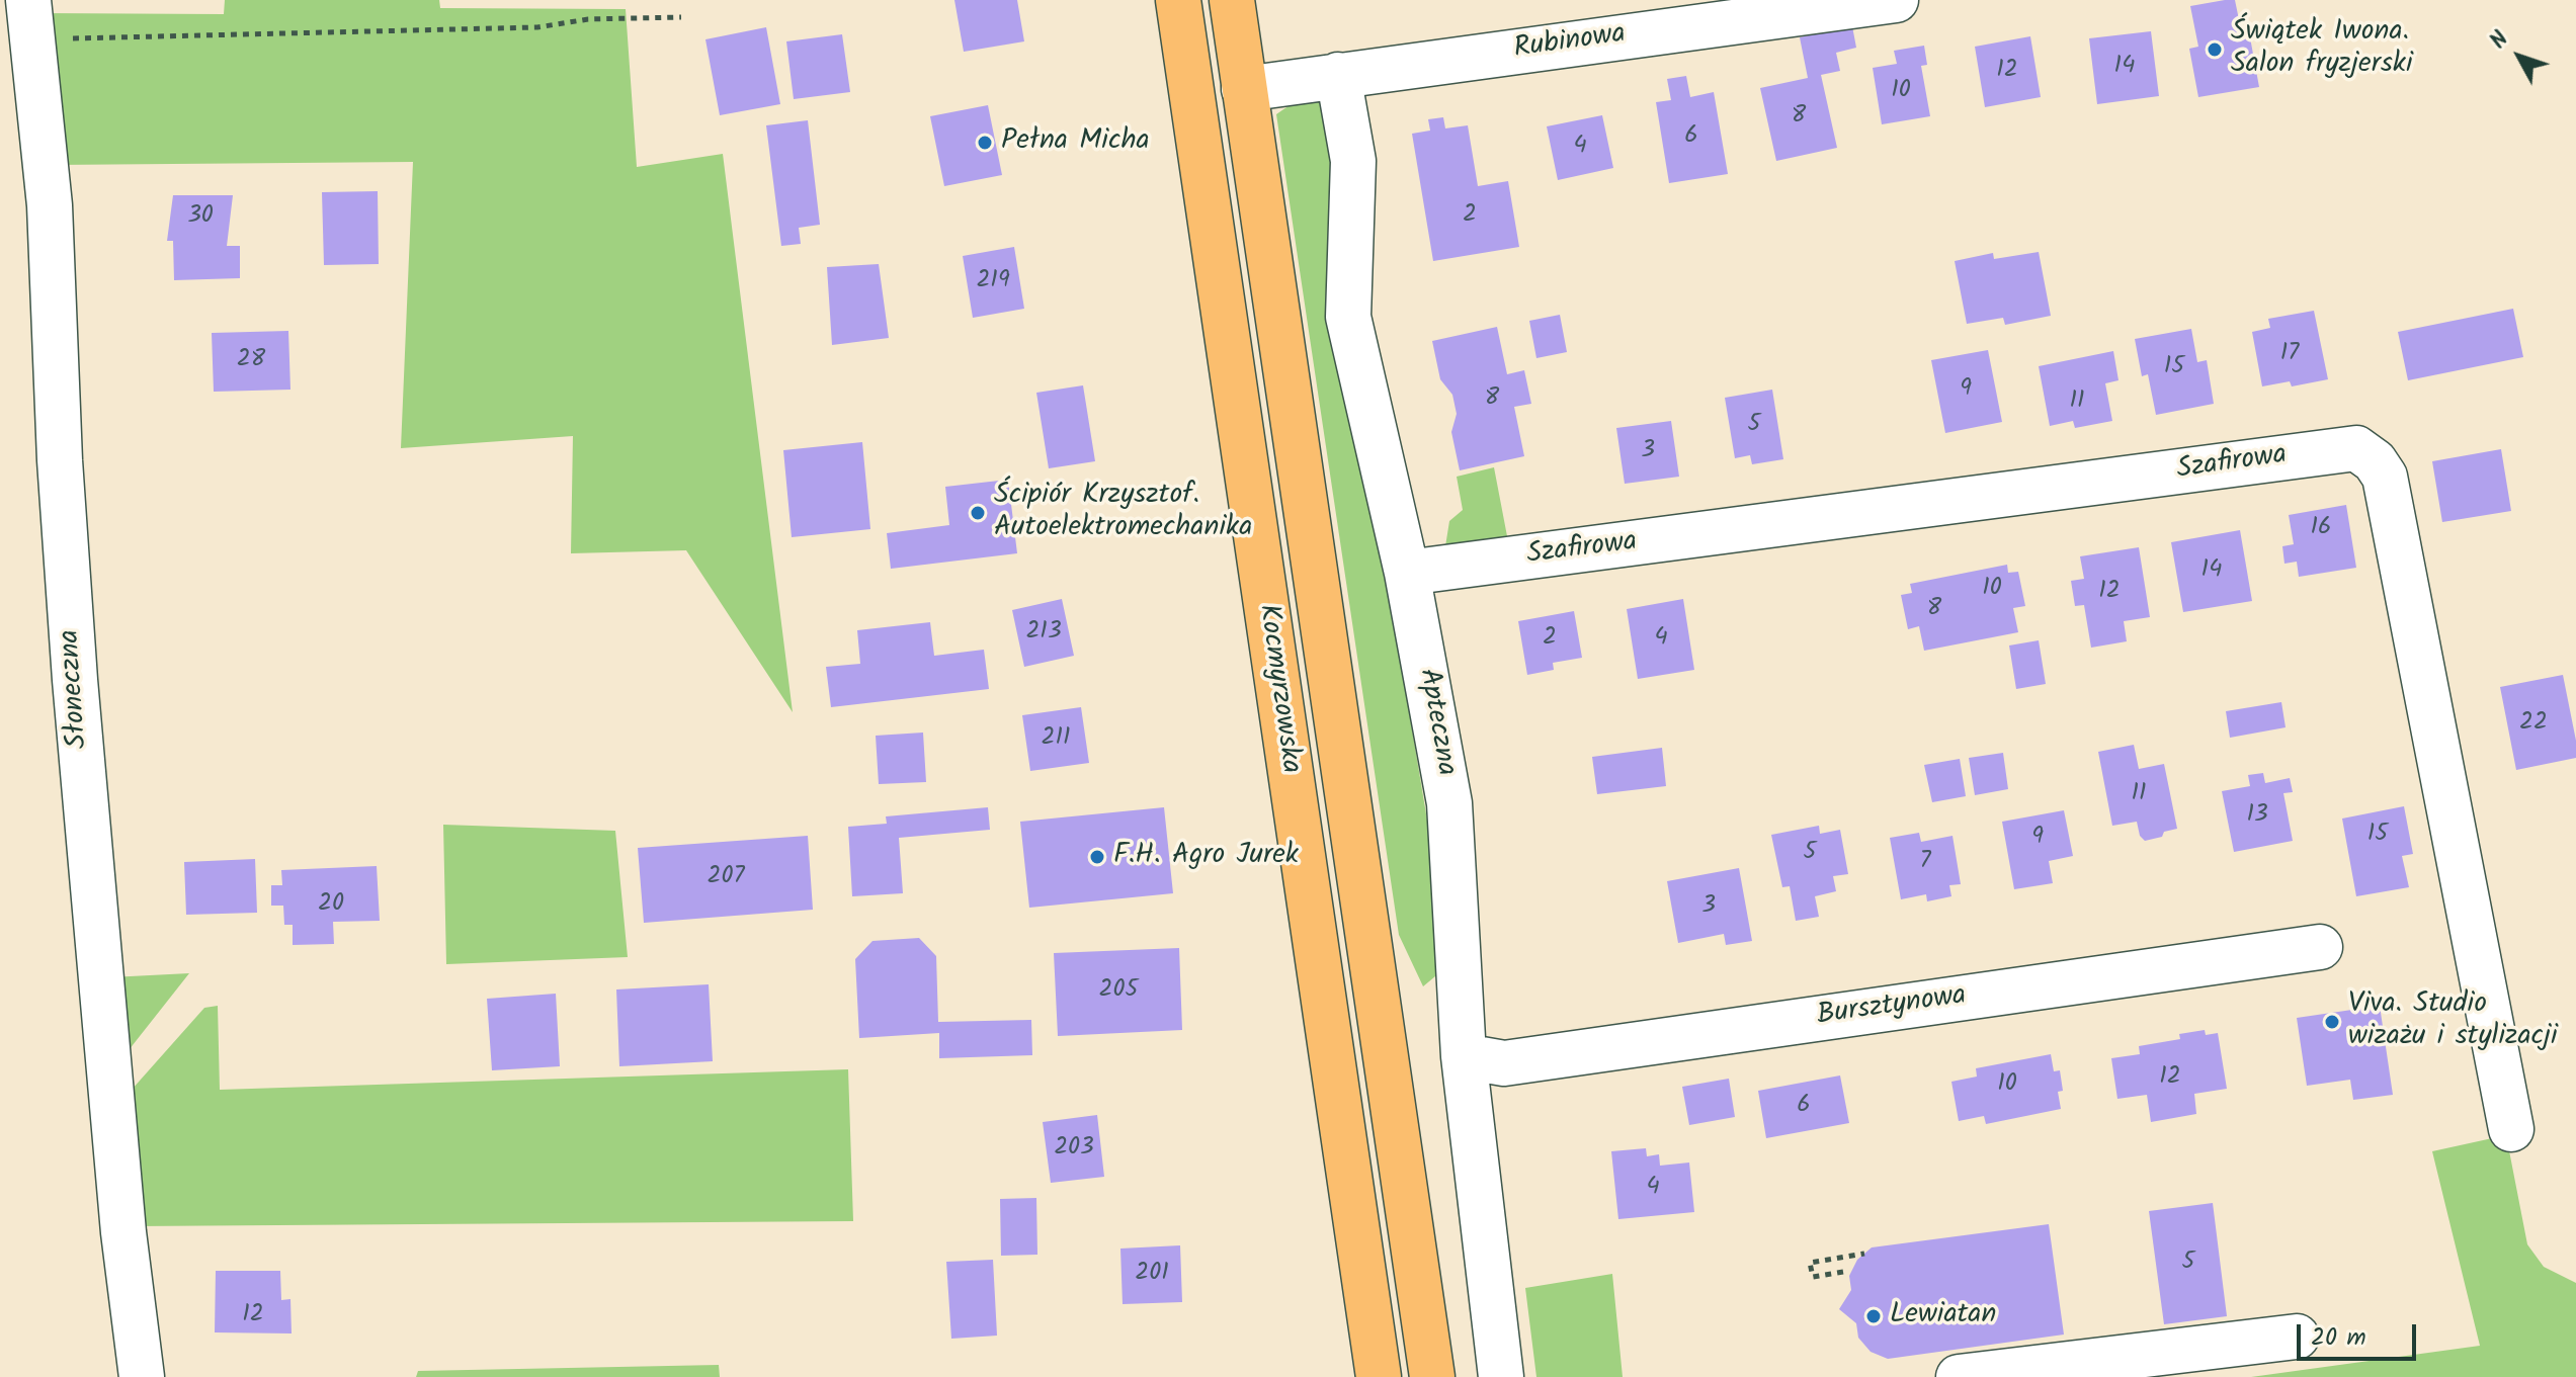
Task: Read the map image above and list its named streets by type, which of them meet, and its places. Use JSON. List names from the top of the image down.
{
  "streets": {
    "main road": ["Kocmyrzowska"],
    "street": [
      "Rubinowa",
      "Szafirowa",
      "Słoneczna",
      "Apteczna",
      "Bursztynowa"
    ]
  },
  "crossings": [
    ["Rubinowa", "Kocmyrzowska"],
    ["Rubinowa", "Apteczna"],
    ["Szafirowa", "Apteczna"],
    ["Apteczna", "Bursztynowa"]
  ],
  "places": [
    "Świątek Iwona. Salon fryzjerski",
    "Pełna Micha",
    "Ścipiór Krzysztof. Autoelektromechanika",
    "F.H. Agro Jurek",
    "Viva. Studio wizażu i stylizacji",
    "Lewiatan"
  ],
  "house_numbers": [
    "14",
    "12",
    "10",
    "8",
    "6",
    "4",
    "2",
    "30",
    "219",
    "17",
    "28",
    "15",
    "9",
    "8",
    "11",
    "5",
    "3",
    "16",
    "14",
    "10",
    "12",
    "8",
    "213",
    "2",
    "4",
    "22",
    "211",
    "11",
    "13",
    "15",
    "9",
    "5",
    "7",
    "207",
    "20",
    "3",
    "205",
    "12",
    "10",
    "6",
    "203",
    "4",
    "5",
    "201",
    "12"
  ],
  "scale_bar": "20 m",
  "north": "top left"
}
